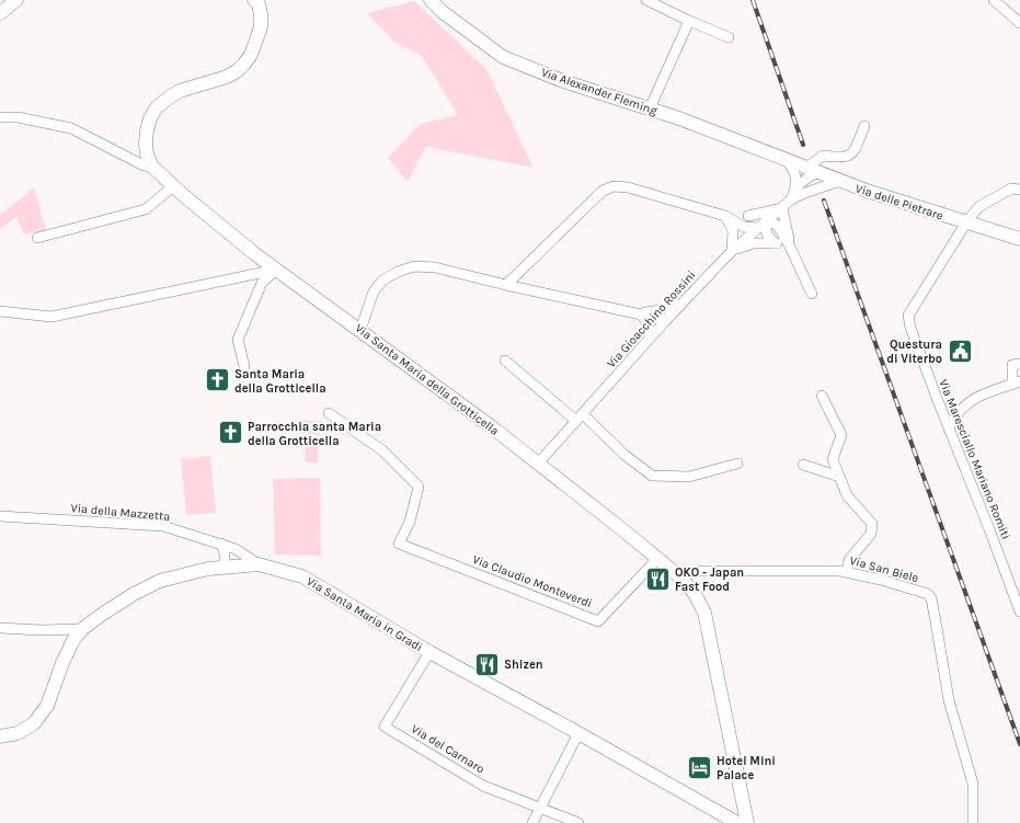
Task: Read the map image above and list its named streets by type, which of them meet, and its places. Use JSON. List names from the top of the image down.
{
  "streets": {
    "main road": [
      "Via Alexander Fleming",
      "Via delle Pietrare",
      "Via Santa Maria della Grotticella",
      "Via Santa Maria in Gradi"
    ],
    "street": [
      "Via Gioacchino Rossini",
      "Via Maresciallo Mariano Romiti",
      "Via della Mazzetta",
      "Via San Biele",
      "Via Claudio Monteverdi",
      "Via del Carnaro"
    ]
  },
  "crossings": [
    ["Via Alexander Fleming", "Via delle Pietrare"],
    ["Via delle Pietrare", "Via Maresciallo Mariano Romiti"],
    ["Via Gioacchino Rossini", "Via Santa Maria della Grotticella"],
    ["Via Santa Maria della Grotticella", "Via San Biele"],
    ["Via Santa Maria della Grotticella", "Via Claudio Monteverdi"],
    ["Via della Mazzetta", "Via Santa Maria in Gradi"],
    ["Via Santa Maria in Gradi", "Via del Carnaro"]
  ],
  "places": {
    "public building": ["Questura di Viterbo"],
    "church": ["Santa Maria della Grotticella", "Parrocchia santa Maria della Grotticella"],
    "restaurant": ["OKO - Japan Fast Food", "Shizen"],
    "hotel": ["Hotel Mini Palace"]
  }
}
